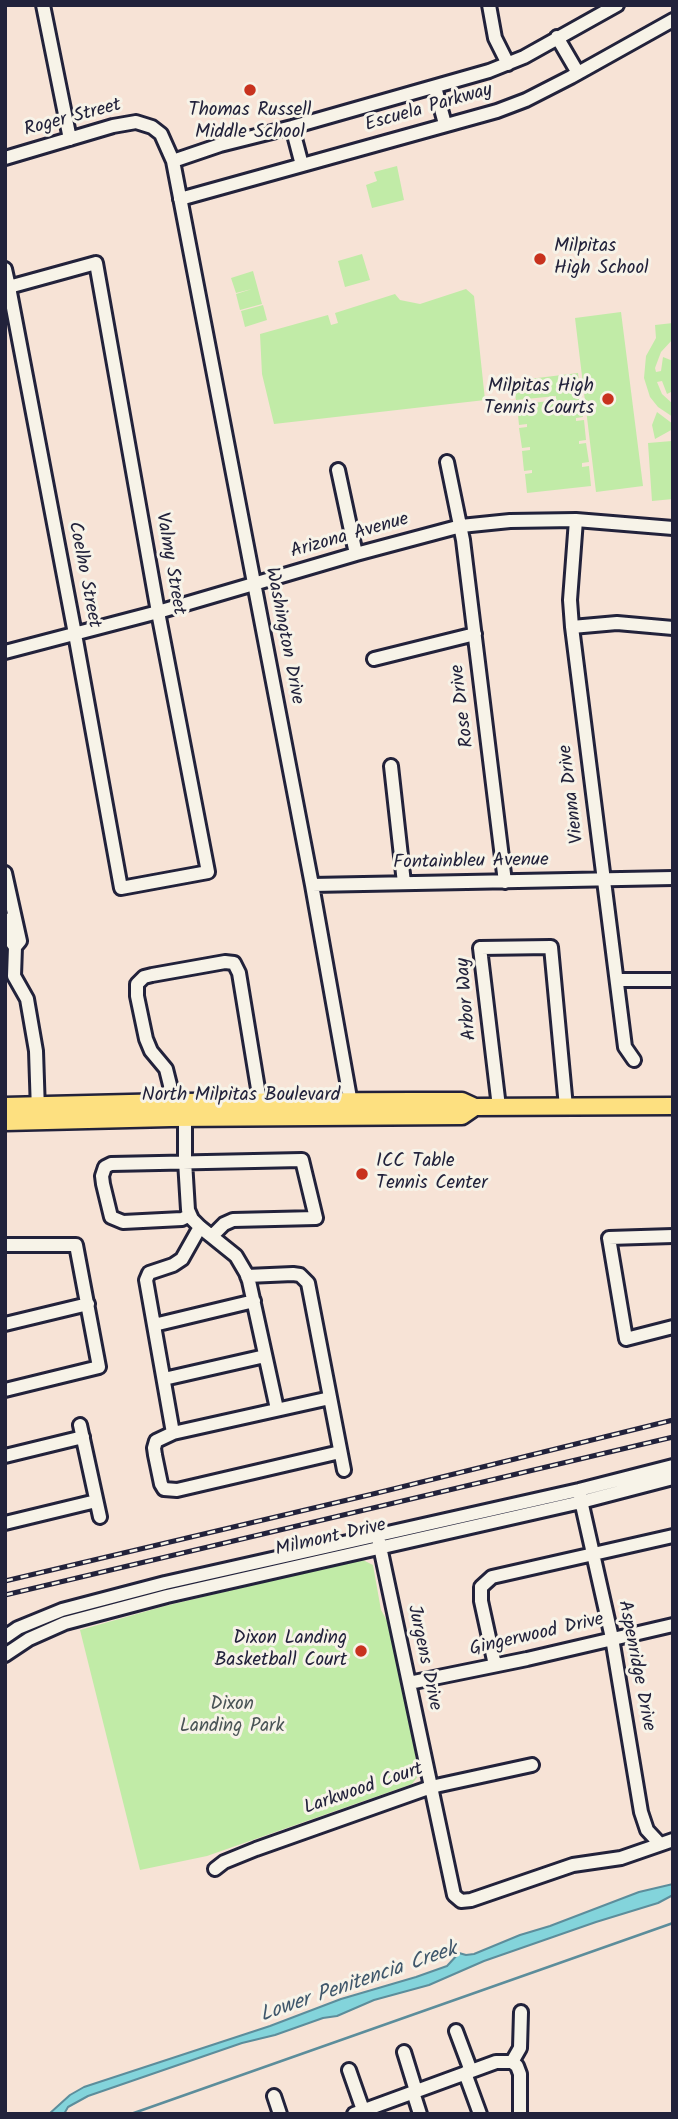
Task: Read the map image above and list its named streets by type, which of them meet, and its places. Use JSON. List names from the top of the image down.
{
  "streets": {
    "main road": ["North Milpitas Boulevard"],
    "street": [
      "Escuela Parkway",
      "Roger Street",
      "Arizona Avenue",
      "Valmy Street",
      "Coelho Street",
      "Washington Drive",
      "Rose Drive",
      "Vienna Drive",
      "Fontainbleu Avenue",
      "Arbor Way",
      "Milmont Drive",
      "Gingerwood Drive",
      "Jurgens Drive",
      "Aspenridge Drive",
      "Larkwood Court"
    ]
  },
  "crossings": [
    ["Escuela Parkway", "Roger Street"],
    ["Escuela Parkway", "Washington Drive"],
    ["Roger Street", "Washington Drive"],
    ["Arizona Avenue", "Valmy Street"],
    ["Arizona Avenue", "Coelho Street"],
    ["Arizona Avenue", "Washington Drive"],
    ["Arizona Avenue", "Rose Drive"],
    ["Arizona Avenue", "Vienna Drive"],
    ["Valmy Street", "Coelho Street"],
    ["Washington Drive", "Fontainbleu Avenue"],
    ["Washington Drive", "North Milpitas Boulevard"],
    ["Rose Drive", "Fontainbleu Avenue"],
    ["Vienna Drive", "Fontainbleu Avenue"],
    ["Arbor Way", "North Milpitas Boulevard"],
    ["Milmont Drive", "Jurgens Drive"],
    ["Milmont Drive", "Aspenridge Drive"],
    ["Gingerwood Drive", "Jurgens Drive"],
    ["Gingerwood Drive", "Aspenridge Drive"],
    ["Jurgens Drive", "Aspenridge Drive"],
    ["Jurgens Drive", "Larkwood Court"]
  ],
  "water": ["Lower Penitencia Creek"],
  "parks": ["Dixon Landing Park"],
  "places": [
    "Thomas Russell Middle School",
    "Milpitas High School",
    "Milpitas High Tennis Courts",
    "ICC Table Tennis Center",
    "Dixon Landing Basketball Court"
  ]
}
